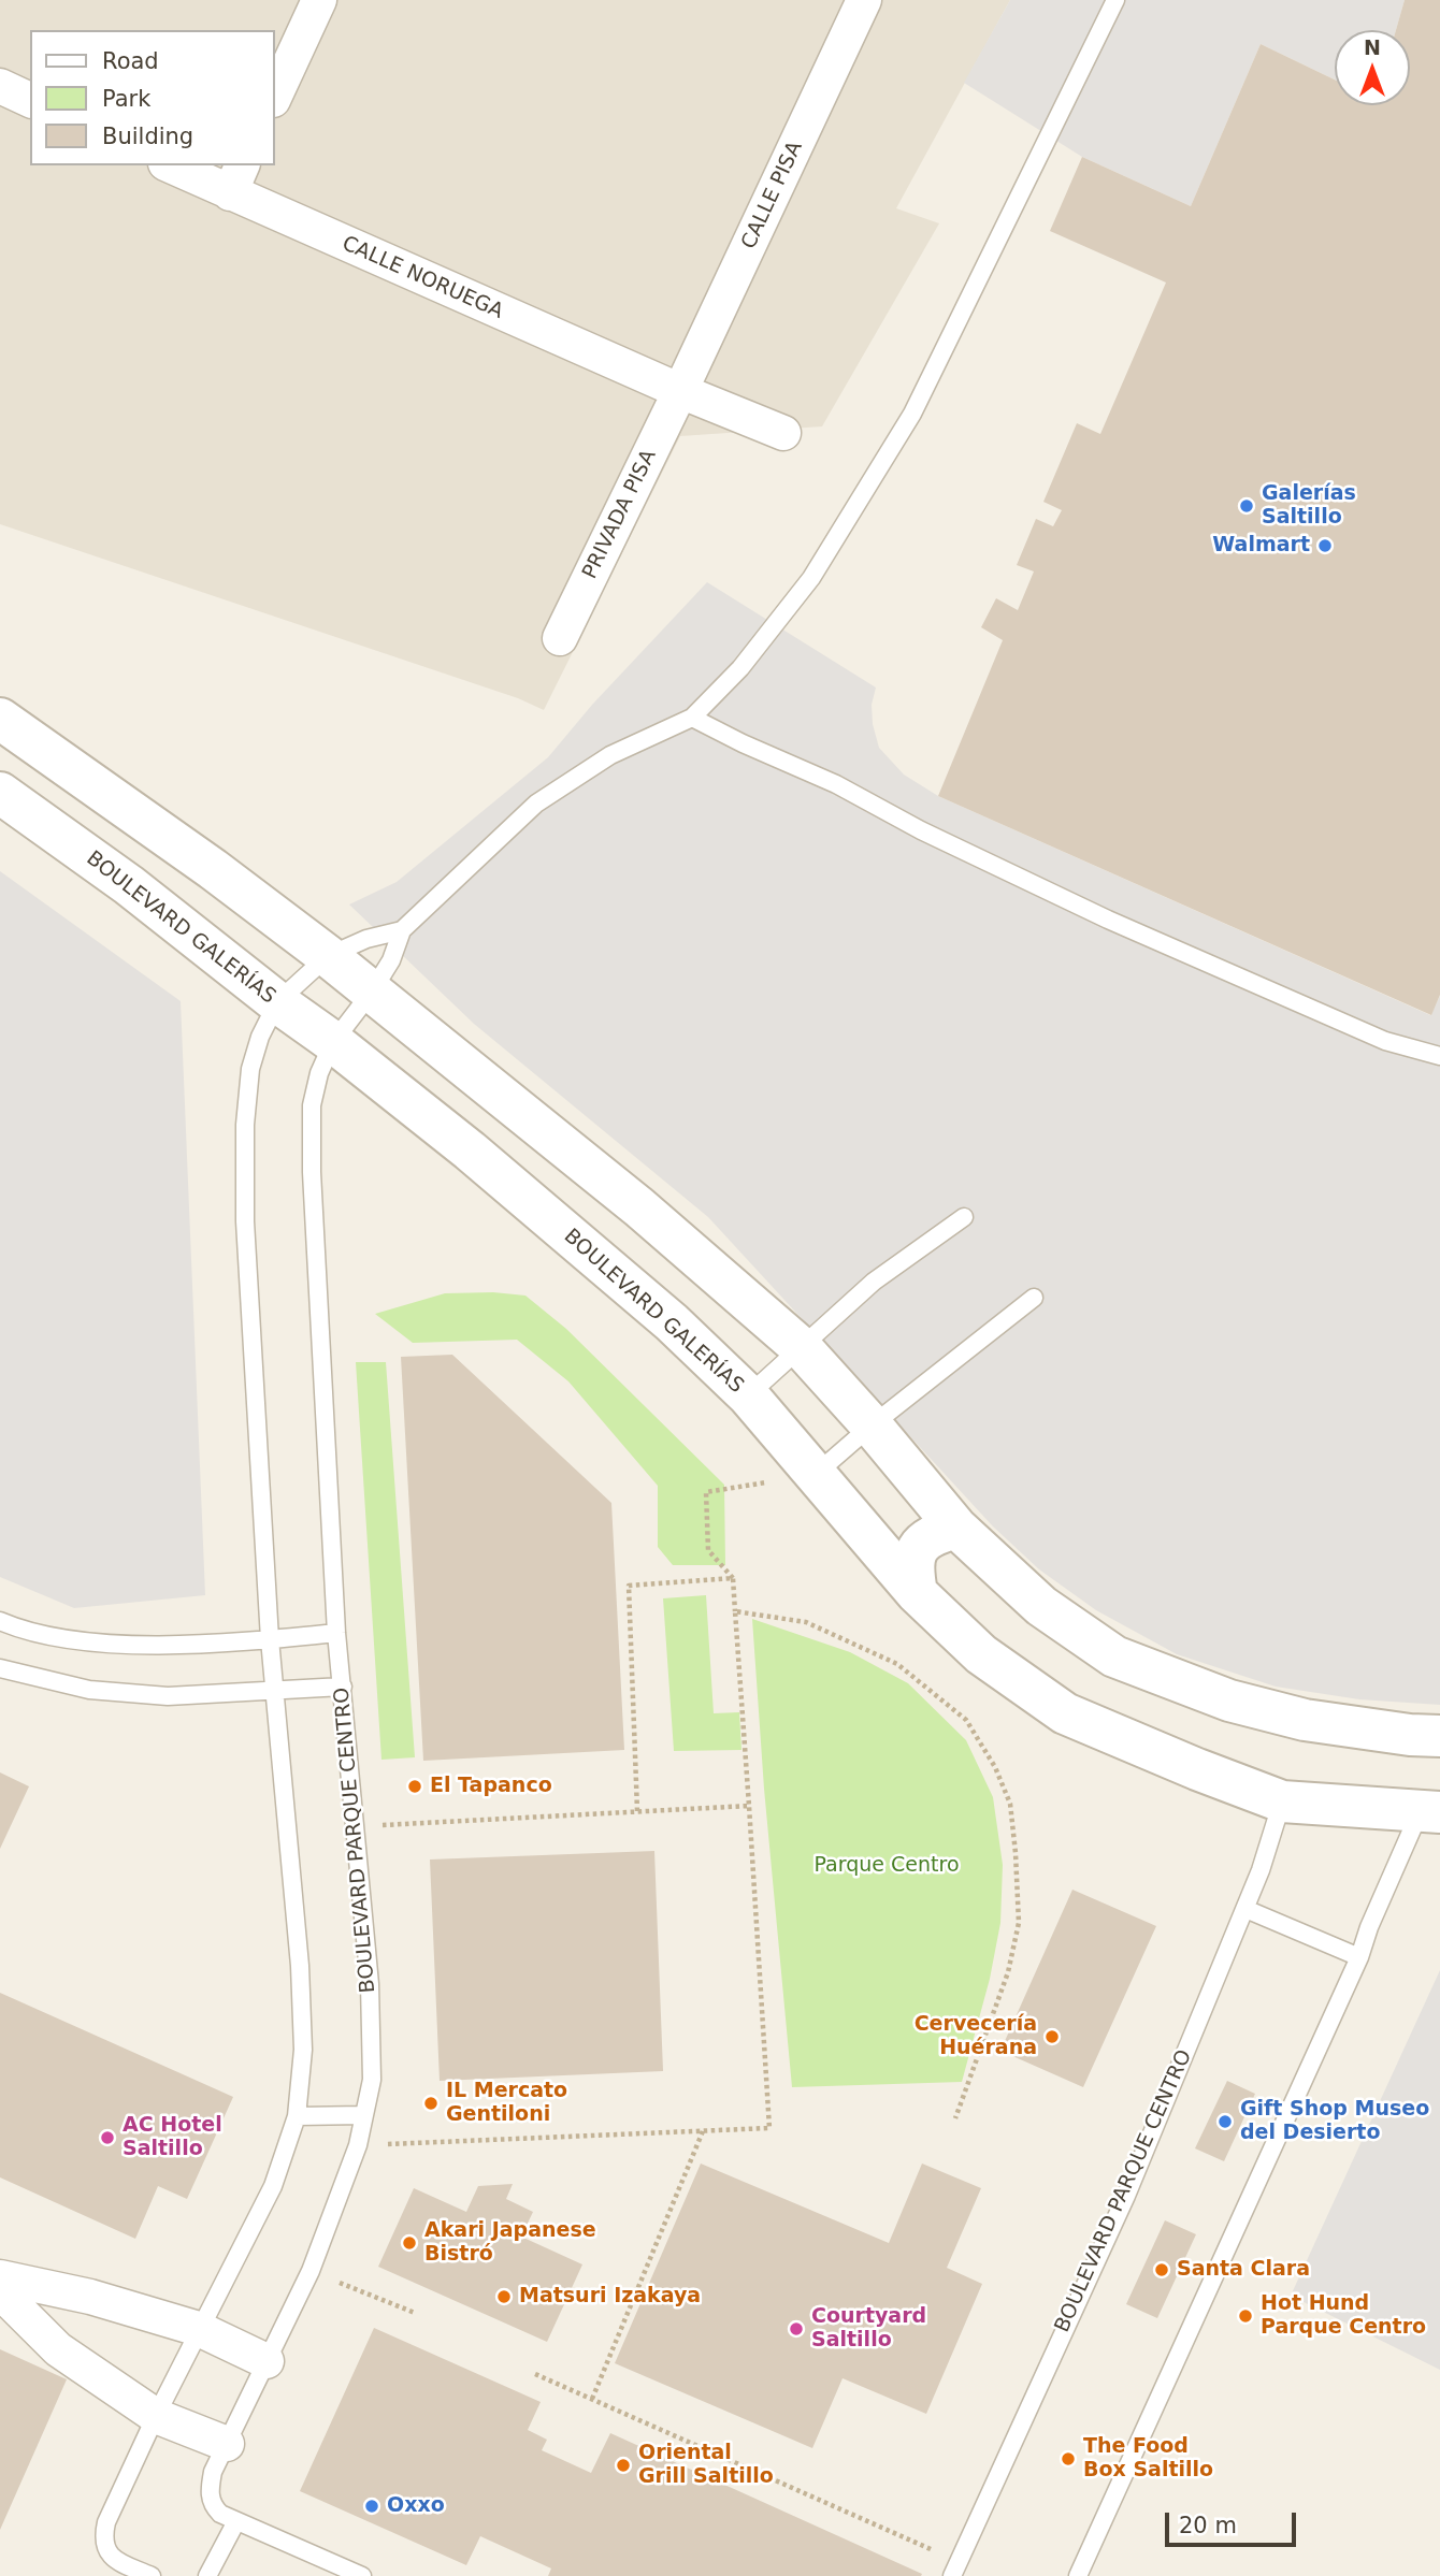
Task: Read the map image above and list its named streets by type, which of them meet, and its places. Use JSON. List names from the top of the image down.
{
  "streets": {
    "street": [
      "CALLE PISA",
      "CALLE NORUEGA",
      "PRIVADA PISA",
      "BOULEVARD GALERÍAS"
    ],
    "lane": ["BOULEVARD PARQUE CENTRO"]
  },
  "crossings": [
    ["CALLE PISA", "CALLE NORUEGA"],
    ["CALLE PISA", "PRIVADA PISA"],
    ["CALLE NORUEGA", "PRIVADA PISA"],
    ["BOULEVARD GALERÍAS", "BOULEVARD PARQUE CENTRO"]
  ],
  "parks": ["Parque Centro"],
  "places": [
    "Galerías Saltillo",
    "Walmart",
    "El Tapanco",
    "Cervecería Huérana",
    "IL Mercato Gentiloni",
    "Gift Shop Museo del Desierto",
    "AC Hotel Saltillo",
    "Akari Japanese Bistró",
    "Santa Clara",
    "Matsuri Izakaya",
    "Hot Hund Parque Centro",
    "Courtyard Saltillo",
    "The Food Box Saltillo",
    "Oriental Grill Saltillo",
    "Oxxo"
  ],
  "legend": ["Road", "Park", "Building"],
  "scale_bar": "20 m",
  "north": "top"
}
